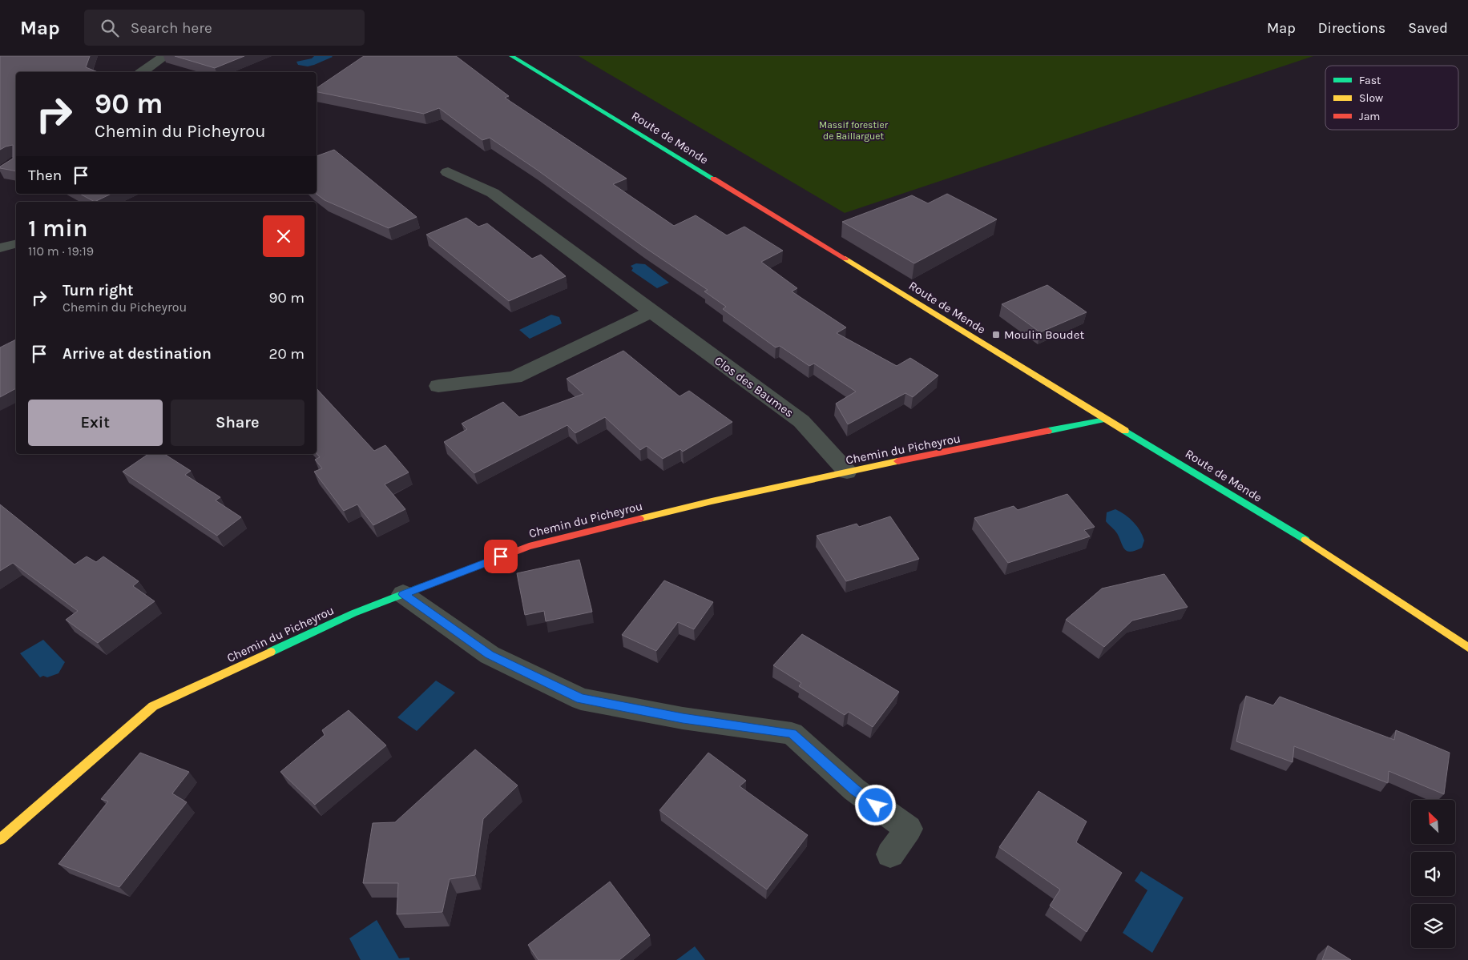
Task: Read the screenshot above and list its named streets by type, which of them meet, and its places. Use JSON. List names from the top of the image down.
{
  "streets": {
    "street": ["Route de Mende", "Clos des Baumes", "Chemin du Picheyrou"]
  },
  "crossings": [
    ["Route de Mende", "Chemin du Picheyrou"],
    ["Clos des Baumes", "Chemin du Picheyrou"]
  ],
  "parks": ["Massif forestier de Baillarguet"],
  "places": {
    "transit": ["Moulin Boudet"]
  },
  "legend": ["Fast", "Slow", "Jam"],
  "north": "top left",
  "page": {
    "header": "Map",
    "search": "Search here",
    "nav": ["Map", "Directions", "Saved"],
    "turn": ["90 m", "Chemin du Picheyrou"],
    "then": "Then",
    "heading": ["1 min", "110 m · 19:19"],
    "list": [
      {
        "name": "Turn right",
        "note": "Chemin du Picheyrou",
        "value": "90 m"
      },
      {
        "name": "Arrive at destination",
        "value": "20 m"
      }
    ],
    "buttons": ["Exit", "Share"]
  }
}
